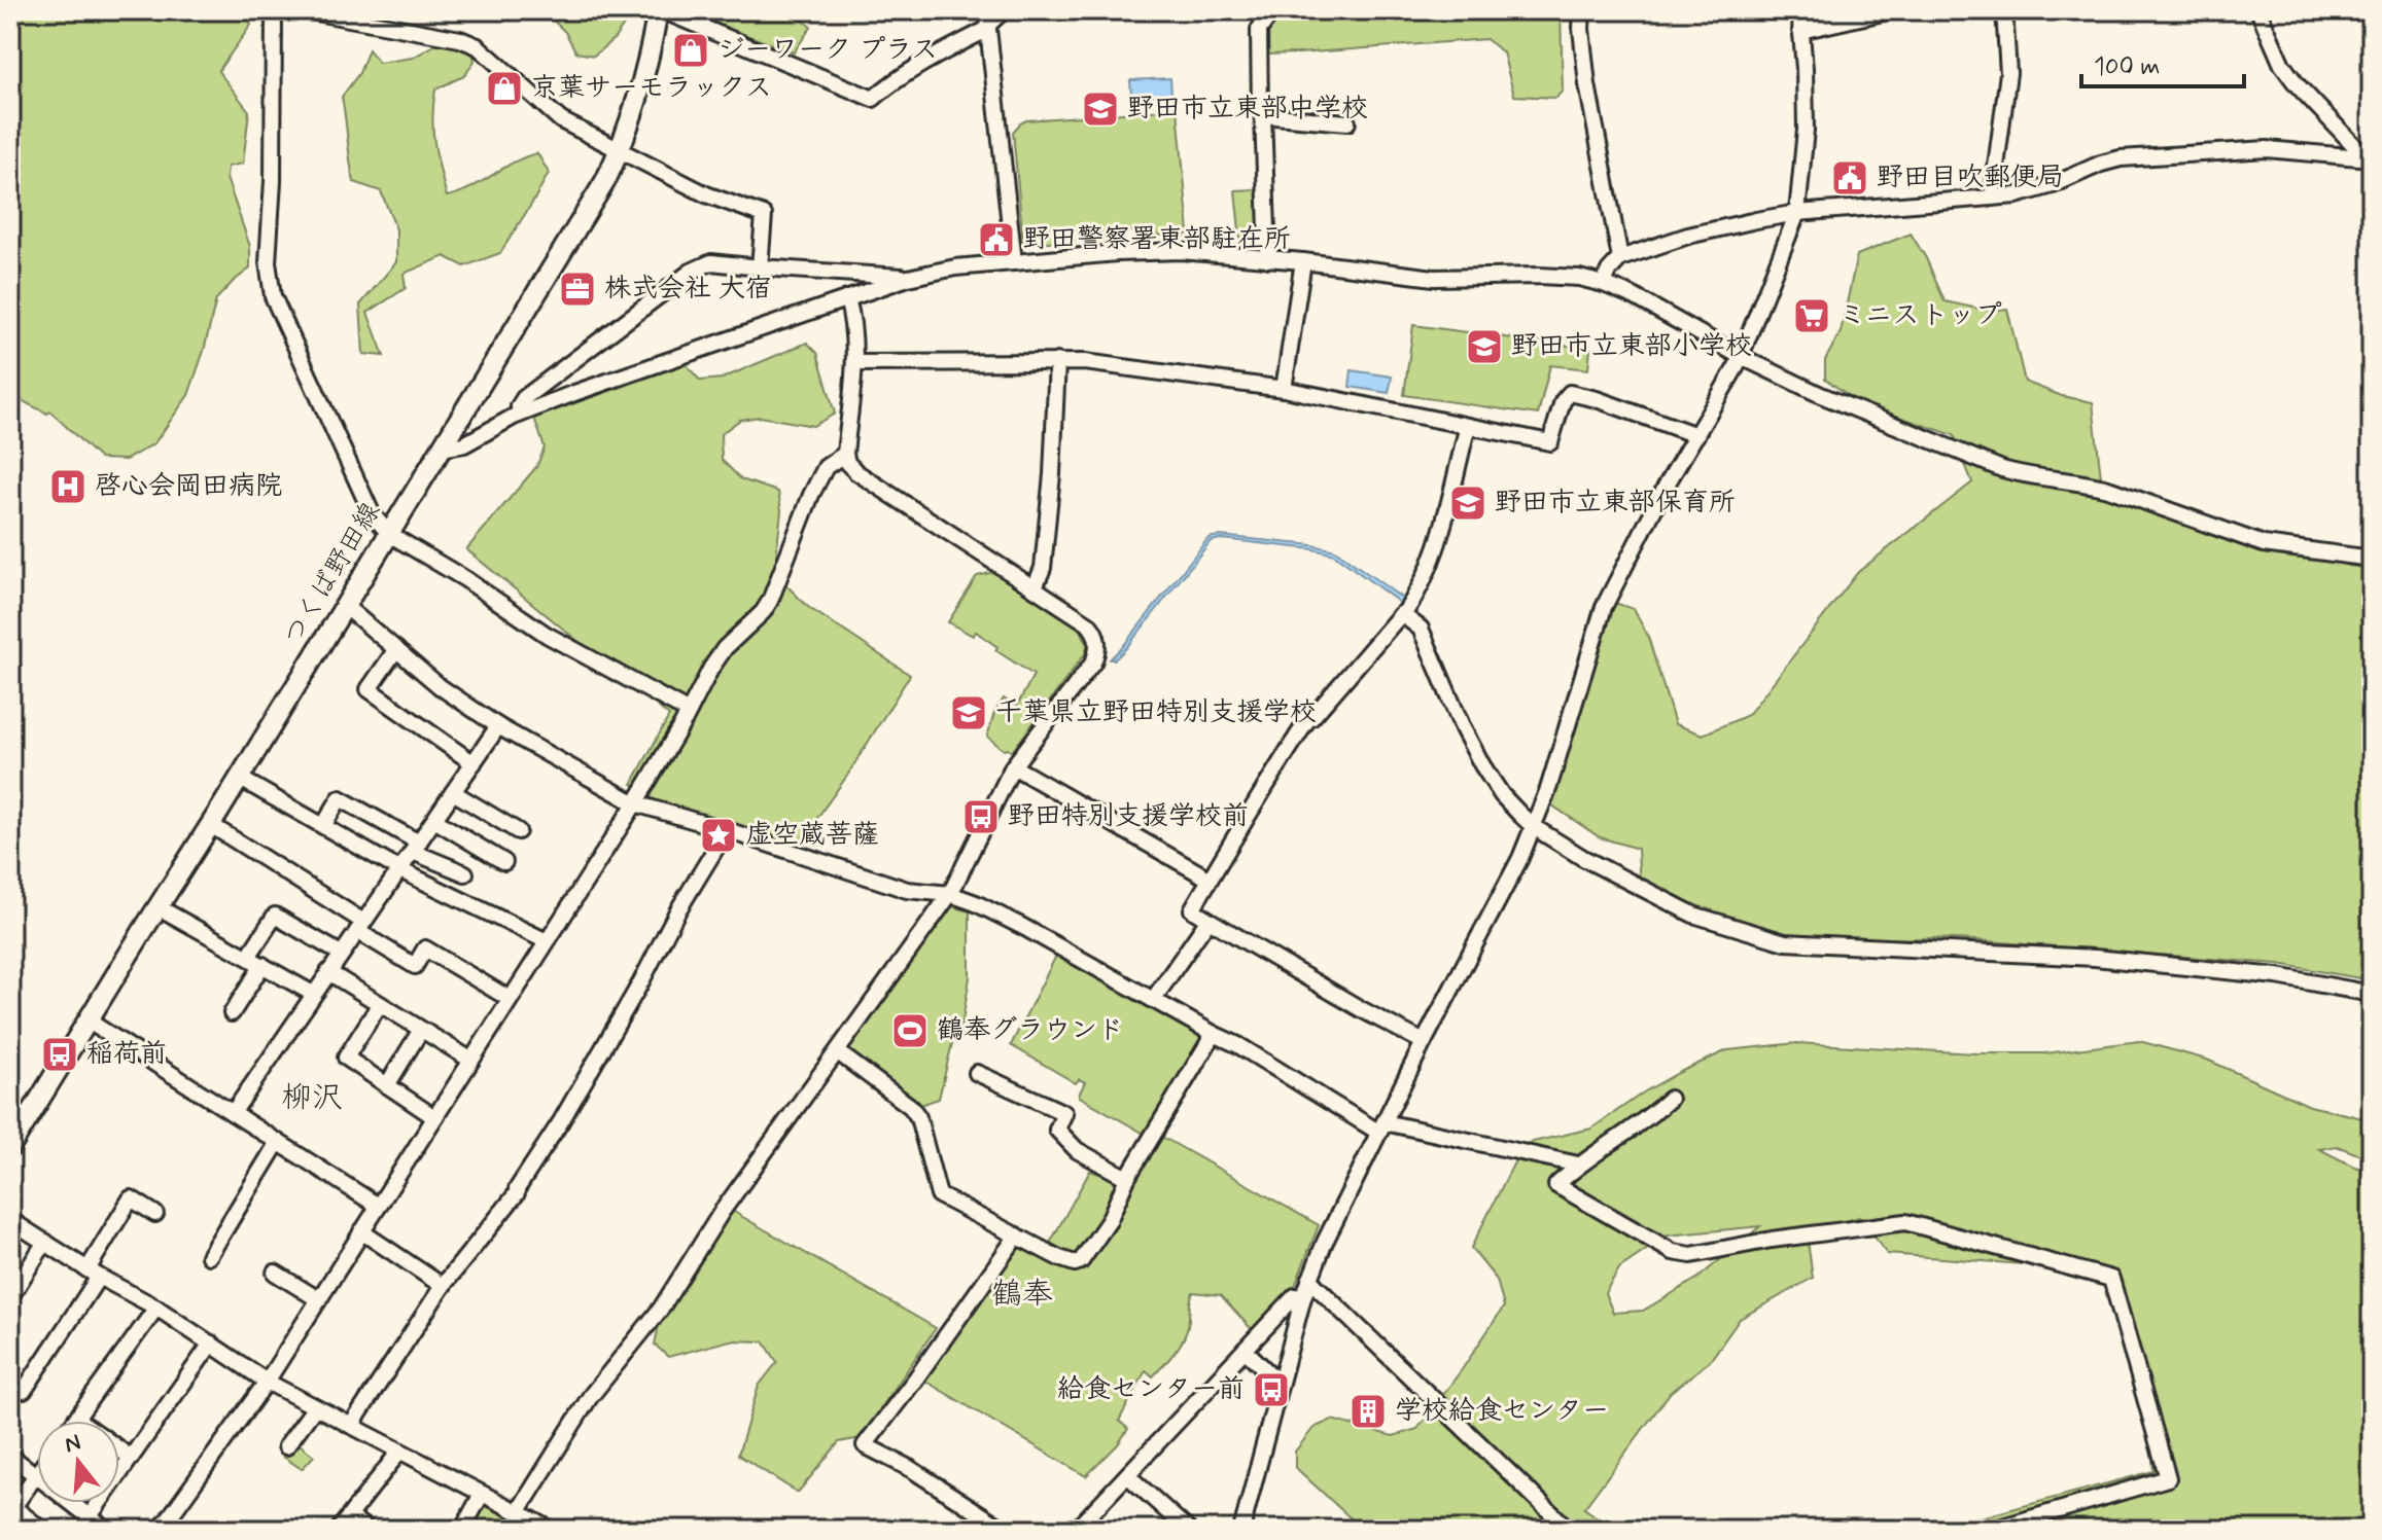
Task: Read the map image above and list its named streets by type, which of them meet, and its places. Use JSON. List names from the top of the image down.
{
  "streets": {
    "main road": ["つくば野田線"]
  },
  "districts": ["柳沢", "鶴奉"],
  "places": {
    "shop": ["ジーワーク プラス", "京葉サーモラックス"],
    "school or university": [
      "野田市立東部中学校",
      "野田市立東部小学校",
      "野田市立東部保育所",
      "千葉県立野田特別支援学校"
    ],
    "public building": ["野田目吹郵便局", "野田警察署東部駐在所"],
    "office": ["株式会社 大宿"],
    "supermarket": ["ミニストップ"],
    "hospital": ["啓心会岡田病院"],
    "bus stop": ["野田特別支援学校前", "稲荷前", "給食センター前"],
    "place": ["虚空蔵菩薩"],
    "sports": ["鶴奉グラウンド"],
    "building": ["学校給食センター"]
  },
  "scale_bar": "100 m",
  "north": "top"
}
